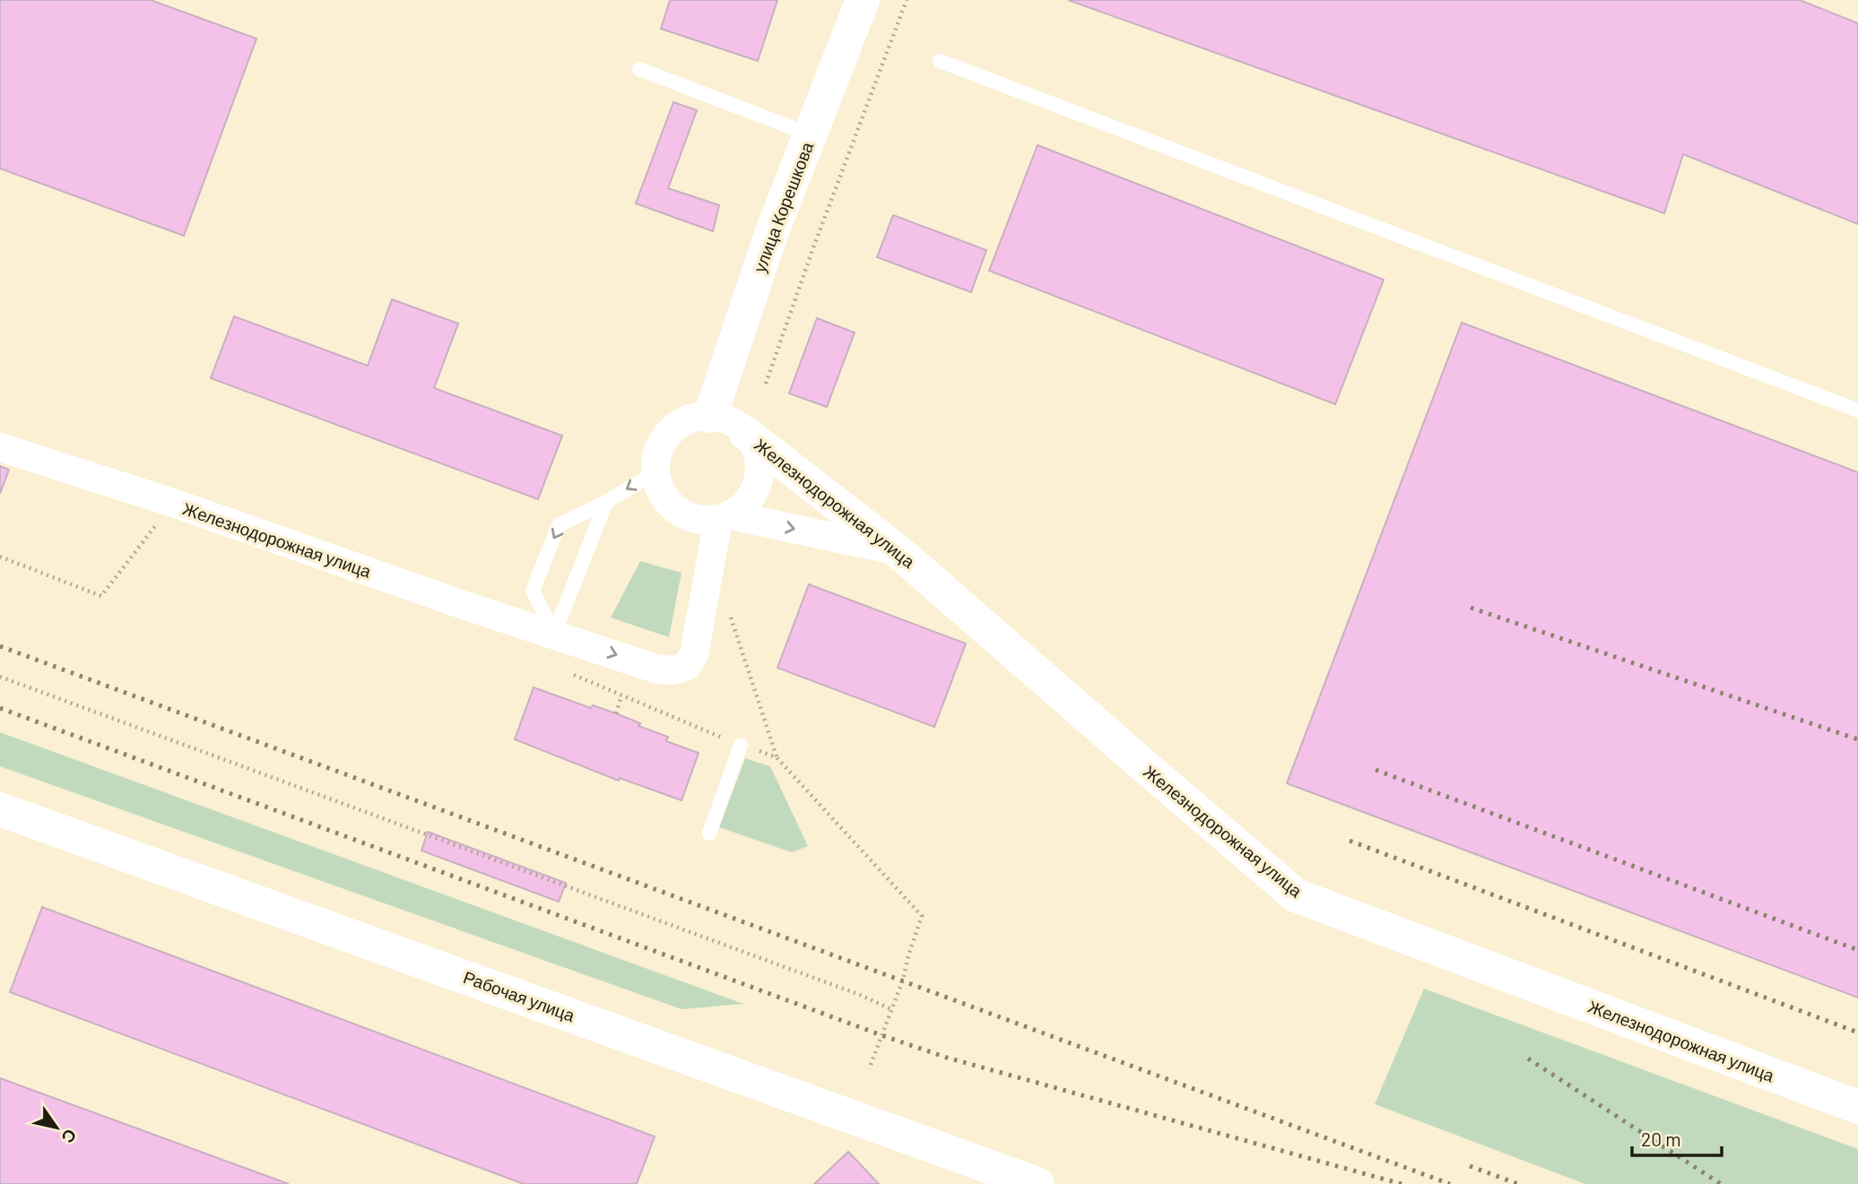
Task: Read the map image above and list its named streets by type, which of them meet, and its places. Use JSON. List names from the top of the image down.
{
  "streets": {
    "street": ["улица Корешкова", "Железнодорожная улица", "Рабочая улица"]
  },
  "crossings": [
    ["улица Корешкова", "Железнодорожная улица"]
  ],
  "scale_bar": "20 m",
  "north": "bottom right"
}
